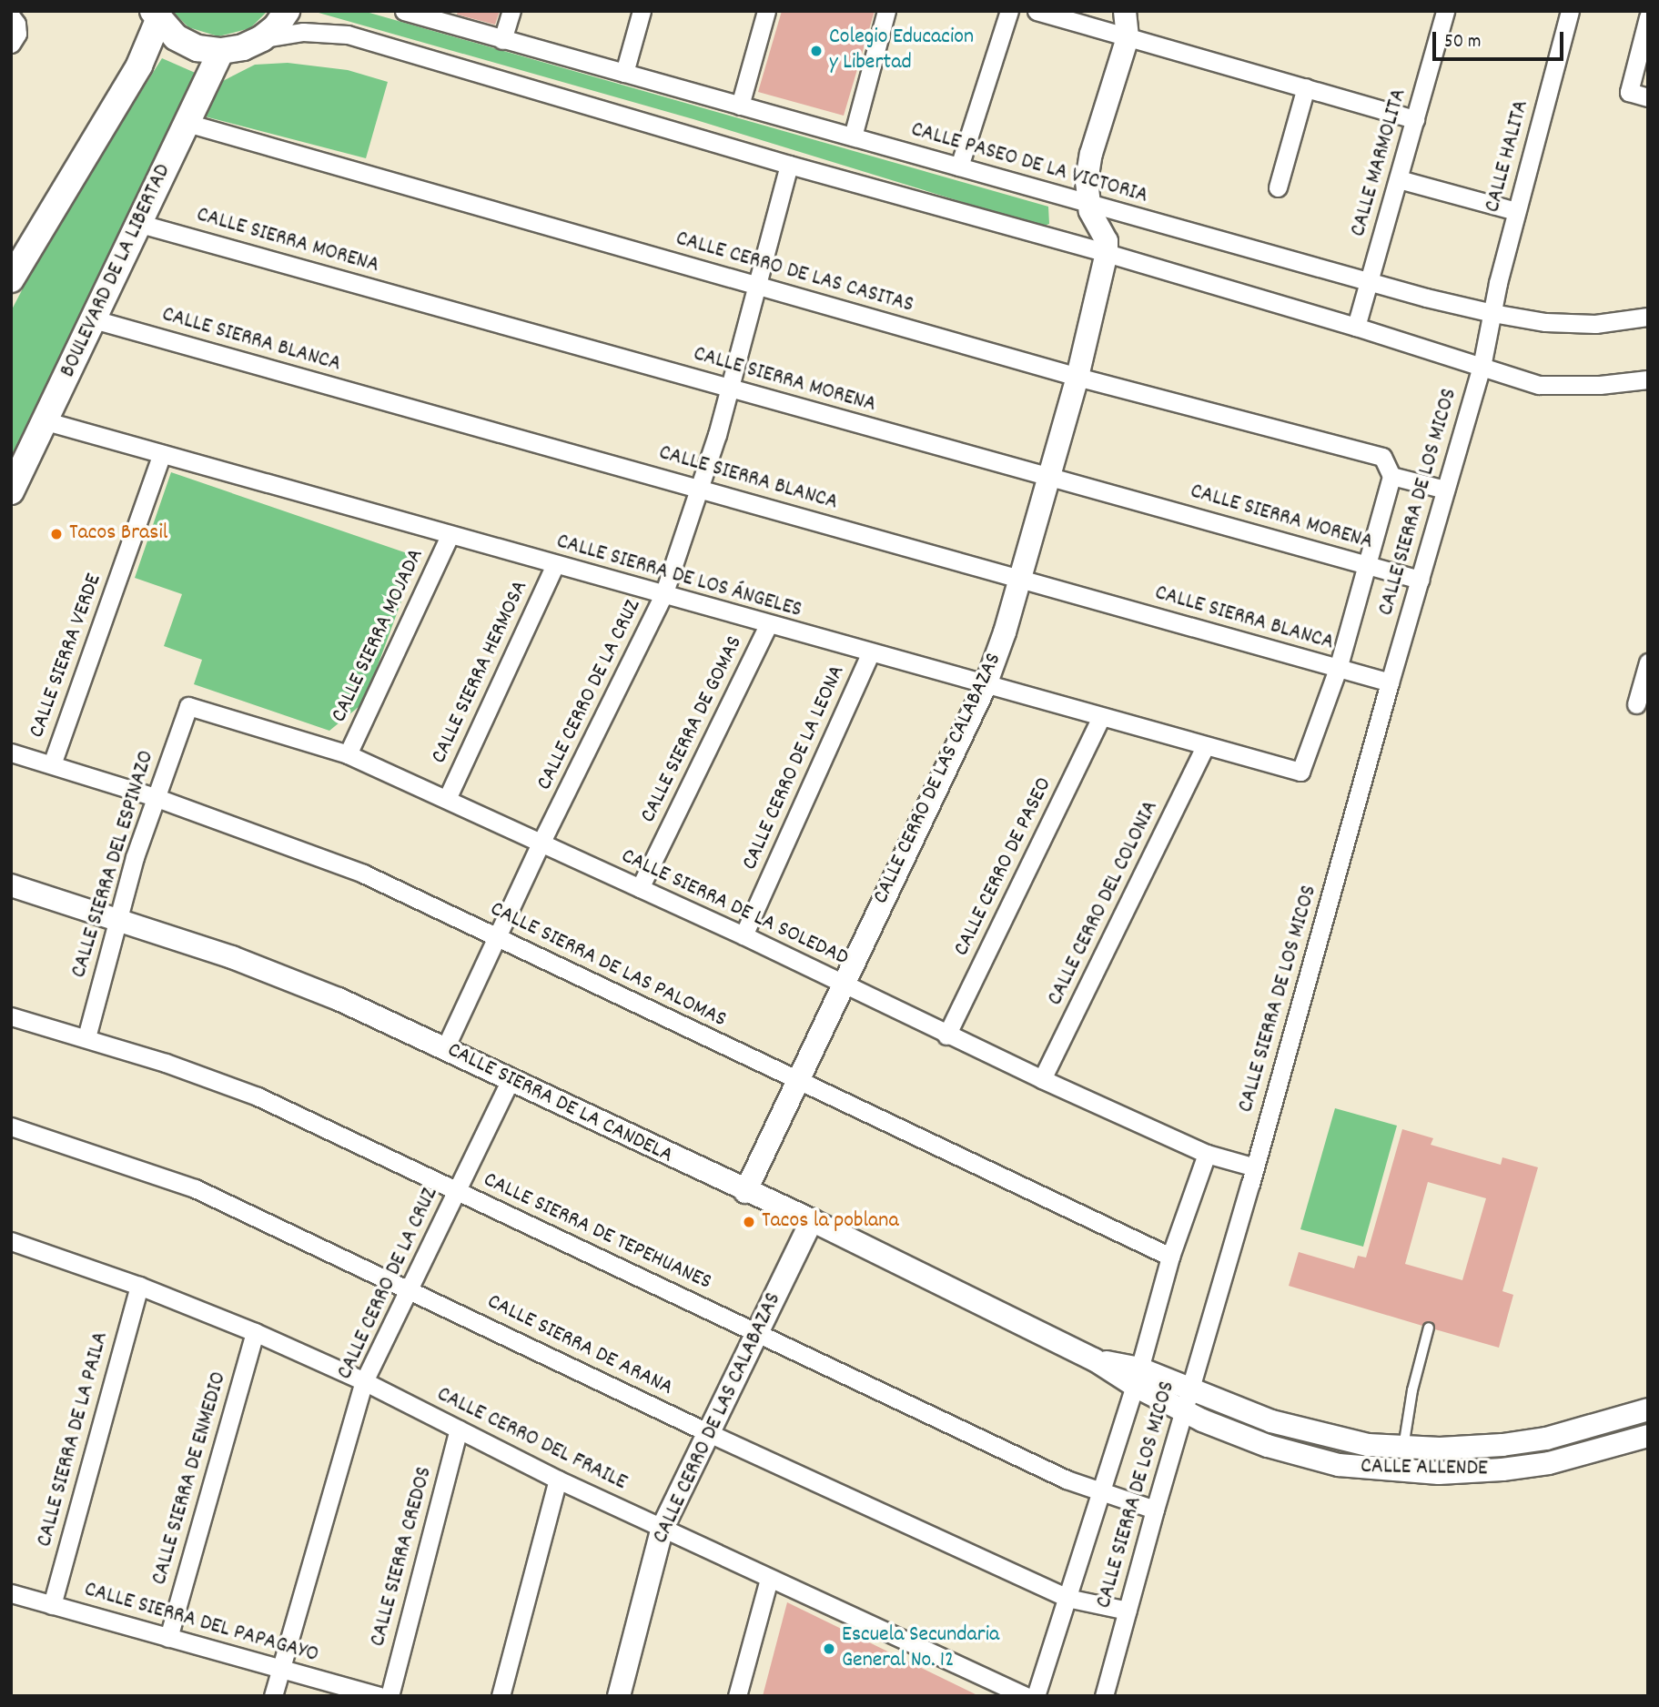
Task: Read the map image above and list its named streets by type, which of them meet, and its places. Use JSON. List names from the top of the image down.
{
  "streets": {
    "main road": ["BOULEVARD DE LA LIBERTAD"],
    "street": [
      "CALLE HALITA",
      "CALLE MARMOLITA",
      "CALLE PASEO DE LA VICTORIA",
      "CALLE SIERRA MORENA",
      "CALLE CERRO DE LAS CASITAS",
      "CALLE SIERRA BLANCA",
      "CALLE SIERRA DE LOS MICOS",
      "CALLE SIERRA DE LOS ÁNGELES",
      "CALLE SIERRA MOJADA",
      "CALLE SIERRA VERDE",
      "CALLE SIERRA HERMOSA",
      "CALLE CERRO DE LA CRUZ",
      "CALLE SIERRA DE GOMAS",
      "CALLE CERRO DE LA LEONA",
      "CALLE CERRO DE LAS CALABAZAS",
      "CALLE SIERRA DEL ESPINAZO",
      "CALLE CERRO DE PASEO",
      "CALLE CERRO DEL COLONIA",
      "CALLE SIERRA DE LA SOLEDAD",
      "CALLE SIERRA DE LAS PALOMAS",
      "CALLE SIERRA DE LA CANDELA",
      "CALLE SIERRA DE TEPEHUANES",
      "CALLE SIERRA DE ARANA",
      "CALLE SIERRA DE LA PAILA",
      "CALLE CERRO DEL FRAILE",
      "CALLE ALLENDE",
      "CALLE SIERRA DE ENMEDIO",
      "CALLE SIERRA CREDOS",
      "CALLE SIERRA DEL PAPAGAYO"
    ]
  },
  "crossings": [
    ["CALLE HALITA", "CALLE PASEO DE LA VICTORIA"],
    ["CALLE HALITA", "CALLE SIERRA DE LOS MICOS"],
    ["CALLE MARMOLITA", "CALLE PASEO DE LA VICTORIA"],
    ["CALLE PASEO DE LA VICTORIA", "CALLE SIERRA DE LOS MICOS"],
    ["CALLE PASEO DE LA VICTORIA", "CALLE CERRO DE LAS CALABAZAS"],
    ["CALLE SIERRA MORENA", "BOULEVARD DE LA LIBERTAD"],
    ["CALLE SIERRA MORENA", "CALLE SIERRA DE LOS MICOS"],
    ["CALLE SIERRA MORENA", "CALLE CERRO DE LA CRUZ"],
    ["CALLE SIERRA MORENA", "CALLE CERRO DE LAS CALABAZAS"],
    ["BOULEVARD DE LA LIBERTAD", "CALLE CERRO DE LAS CASITAS"],
    ["BOULEVARD DE LA LIBERTAD", "CALLE SIERRA BLANCA"],
    ["BOULEVARD DE LA LIBERTAD", "CALLE SIERRA DE LOS ÁNGELES"],
    ["CALLE CERRO DE LAS CASITAS", "CALLE SIERRA DE LOS MICOS"],
    ["CALLE CERRO DE LAS CASITAS", "CALLE CERRO DE LA CRUZ"],
    ["CALLE CERRO DE LAS CASITAS", "CALLE CERRO DE LAS CALABAZAS"],
    ["CALLE SIERRA BLANCA", "CALLE SIERRA DE LOS MICOS"],
    ["CALLE SIERRA BLANCA", "CALLE SIERRA DE LOS ÁNGELES"],
    ["CALLE SIERRA BLANCA", "CALLE CERRO DE LA CRUZ"],
    ["CALLE SIERRA BLANCA", "CALLE CERRO DE LAS CALABAZAS"],
    ["CALLE SIERRA DE LOS MICOS", "CALLE SIERRA DE LA SOLEDAD"],
    ["CALLE SIERRA DE LOS MICOS", "CALLE SIERRA DE TEPEHUANES"],
    ["CALLE SIERRA DE LOS MICOS", "CALLE SIERRA DE ARANA"],
    ["CALLE SIERRA DE LOS MICOS", "CALLE ALLENDE"],
    ["CALLE SIERRA DE LOS ÁNGELES", "CALLE SIERRA MOJADA"],
    ["CALLE SIERRA DE LOS ÁNGELES", "CALLE SIERRA VERDE"],
    ["CALLE SIERRA DE LOS ÁNGELES", "CALLE SIERRA HERMOSA"],
    ["CALLE SIERRA DE LOS ÁNGELES", "CALLE CERRO DE LA CRUZ"],
    ["CALLE SIERRA DE LOS ÁNGELES", "CALLE SIERRA DE GOMAS"],
    ["CALLE SIERRA DE LOS ÁNGELES", "CALLE CERRO DE LA LEONA"],
    ["CALLE SIERRA DE LOS ÁNGELES", "CALLE CERRO DE LAS CALABAZAS"],
    ["CALLE SIERRA DE LOS ÁNGELES", "CALLE CERRO DE PASEO"],
    ["CALLE SIERRA DE LOS ÁNGELES", "CALLE CERRO DEL COLONIA"],
    ["CALLE SIERRA MOJADA", "CALLE SIERRA DE LA SOLEDAD"],
    ["CALLE SIERRA VERDE", "CALLE SIERRA DE LAS PALOMAS"],
    ["CALLE SIERRA HERMOSA", "CALLE SIERRA DE LA SOLEDAD"],
    ["CALLE CERRO DE LA CRUZ", "CALLE SIERRA DE LA SOLEDAD"],
    ["CALLE CERRO DE LA CRUZ", "CALLE SIERRA DE LAS PALOMAS"],
    ["CALLE CERRO DE LA CRUZ", "CALLE SIERRA DE LA CANDELA"],
    ["CALLE CERRO DE LA CRUZ", "CALLE SIERRA DE TEPEHUANES"],
    ["CALLE CERRO DE LA CRUZ", "CALLE SIERRA DE ARANA"],
    ["CALLE CERRO DE LA CRUZ", "CALLE CERRO DEL FRAILE"],
    ["CALLE CERRO DE LA CRUZ", "CALLE SIERRA DEL PAPAGAYO"],
    ["CALLE SIERRA DE GOMAS", "CALLE SIERRA DE LA SOLEDAD"],
    ["CALLE CERRO DE LA LEONA", "CALLE SIERRA DE LA SOLEDAD"],
    ["CALLE CERRO DE LAS CALABAZAS", "CALLE SIERRA DE LA SOLEDAD"],
    ["CALLE CERRO DE LAS CALABAZAS", "CALLE SIERRA DE LAS PALOMAS"],
    ["CALLE CERRO DE LAS CALABAZAS", "CALLE SIERRA DE LA CANDELA"],
    ["CALLE CERRO DE LAS CALABAZAS", "CALLE SIERRA DE TEPEHUANES"],
    ["CALLE CERRO DE LAS CALABAZAS", "CALLE SIERRA DE ARANA"],
    ["CALLE CERRO DE LAS CALABAZAS", "CALLE CERRO DEL FRAILE"],
    ["CALLE SIERRA DEL ESPINAZO", "CALLE SIERRA DE LA SOLEDAD"],
    ["CALLE SIERRA DEL ESPINAZO", "CALLE SIERRA DE LAS PALOMAS"],
    ["CALLE SIERRA DEL ESPINAZO", "CALLE SIERRA DE LA CANDELA"],
    ["CALLE SIERRA DEL ESPINAZO", "CALLE SIERRA DE TEPEHUANES"],
    ["CALLE CERRO DE PASEO", "CALLE SIERRA DE LA SOLEDAD"],
    ["CALLE CERRO DEL COLONIA", "CALLE SIERRA DE LA SOLEDAD"],
    ["CALLE SIERRA DE LA CANDELA", "CALLE ALLENDE"],
    ["CALLE SIERRA DE LA PAILA", "CALLE CERRO DEL FRAILE"],
    ["CALLE SIERRA DE LA PAILA", "CALLE SIERRA DEL PAPAGAYO"],
    ["CALLE CERRO DEL FRAILE", "CALLE SIERRA DE ENMEDIO"],
    ["CALLE CERRO DEL FRAILE", "CALLE SIERRA CREDOS"],
    ["CALLE SIERRA DE ENMEDIO", "CALLE SIERRA DEL PAPAGAYO"]
  ],
  "places": [
    "Colegio Educacion y Libertad",
    "Tacos Brasil",
    "Tacos la poblana",
    "Escuela Secundaria General No. 12"
  ],
  "scale_bar": "50 m"
}
